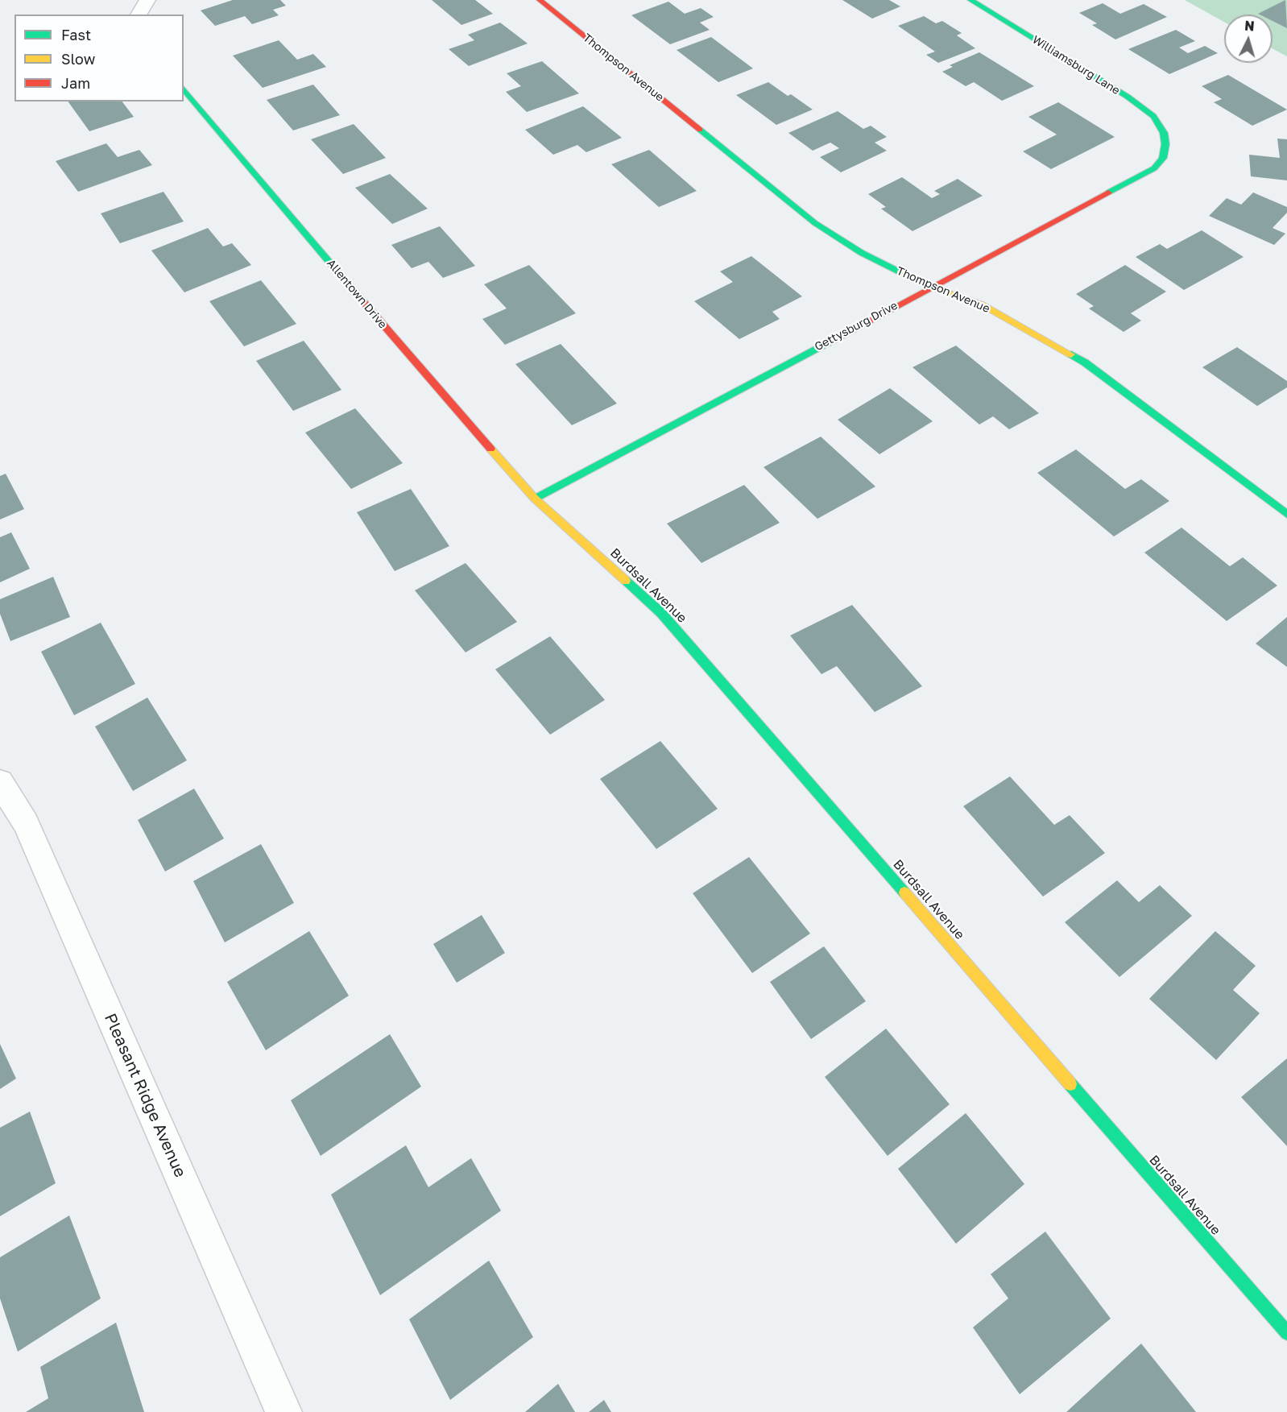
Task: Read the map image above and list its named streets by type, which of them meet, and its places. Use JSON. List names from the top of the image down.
{
  "streets": {
    "street": [
      "Williamsburg Lane",
      "Thompson Avenue",
      "Allentown Drive",
      "Gettysburg Drive",
      "Burdsall Avenue",
      "Pleasant Ridge Avenue"
    ]
  },
  "crossings": [
    ["Williamsburg Lane", "Gettysburg Drive"],
    ["Thompson Avenue", "Gettysburg Drive"],
    ["Allentown Drive", "Gettysburg Drive"],
    ["Allentown Drive", "Burdsall Avenue"],
    ["Gettysburg Drive", "Burdsall Avenue"]
  ],
  "legend": ["Fast", "Slow", "Jam"],
  "north": "top"
}
